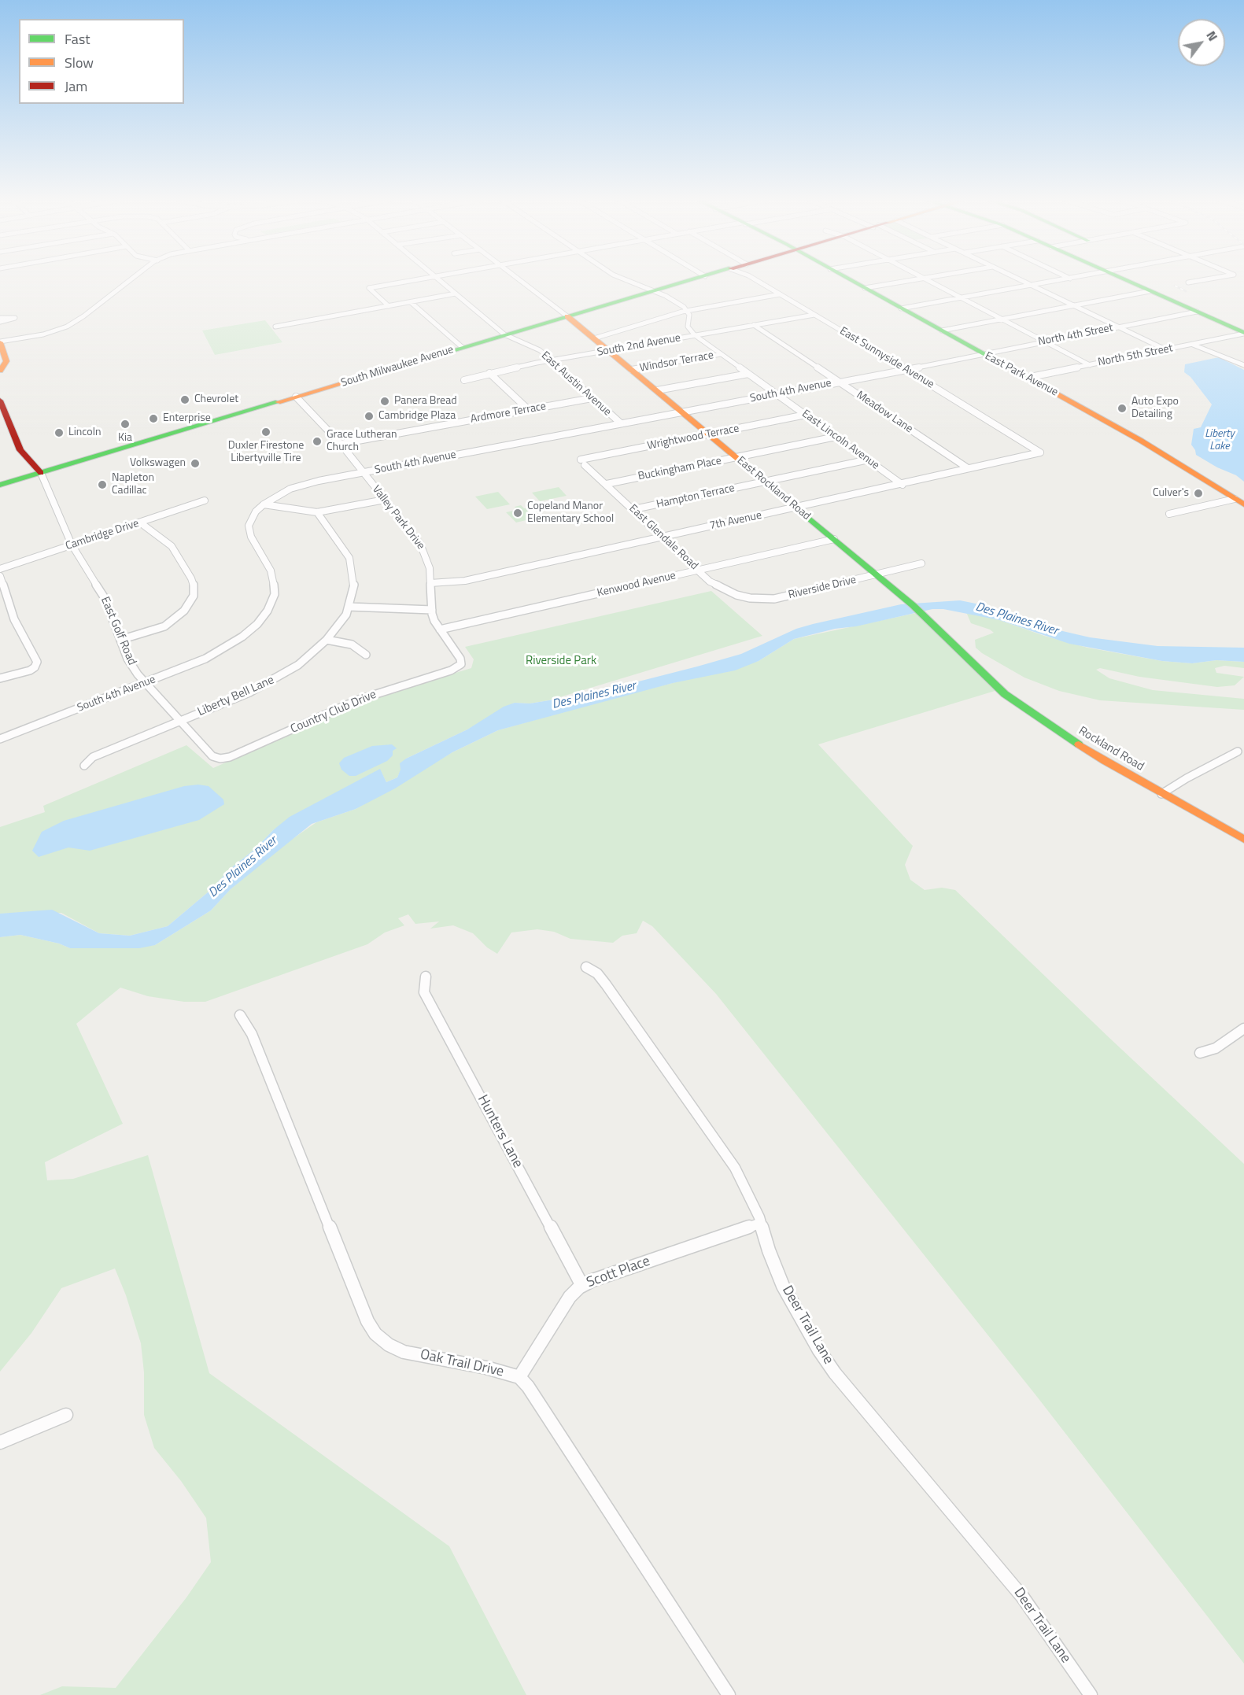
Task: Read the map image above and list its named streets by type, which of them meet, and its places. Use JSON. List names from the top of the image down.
{
  "streets": {
    "main road": [
      "South Milwaukee Avenue",
      "East Park Avenue",
      "East Rockland Road",
      "Rockland Road"
    ],
    "street": [
      "North 4th Street",
      "South 2nd Avenue",
      "North 5th Street",
      "East Sunnyside Avenue",
      "Windsor Terrace",
      "East Austin Avenue",
      "South 4th Avenue",
      "Meadow Lane",
      "Ardmore Terrace",
      "Wrightwood Terrace",
      "East Lincoln Avenue",
      "Buckingham Place",
      "Hampton Terrace",
      "Valley Park Drive",
      "7th Avenue",
      "Cambridge Drive",
      "East Glendale Road",
      "Kenwood Avenue",
      "Riverside Drive",
      "East Golf Road",
      "Liberty Bell Lane",
      "Country Club Drive",
      "Hunters Lane",
      "Scott Place",
      "Deer Trail Lane",
      "Oak Trail Drive"
    ]
  },
  "crossings": [
    ["North 4th Street", "East Park Avenue"],
    ["North 4th Street", "South 4th Avenue"],
    ["South 2nd Avenue", "East Sunnyside Avenue"],
    ["South 2nd Avenue", "East Austin Avenue"],
    ["South 2nd Avenue", "Meadow Lane"],
    ["South 2nd Avenue", "East Lincoln Avenue"],
    ["South 2nd Avenue", "East Rockland Road"],
    ["North 5th Street", "East Park Avenue"],
    ["East Sunnyside Avenue", "South 4th Avenue"],
    ["East Sunnyside Avenue", "7th Avenue"],
    ["Windsor Terrace", "East Lincoln Avenue"],
    ["Windsor Terrace", "East Rockland Road"],
    ["South Milwaukee Avenue", "East Austin Avenue"],
    ["South Milwaukee Avenue", "East Rockland Road"],
    ["South Milwaukee Avenue", "Valley Park Drive"],
    ["South Milwaukee Avenue", "East Golf Road"],
    ["East Park Avenue", "South 4th Avenue"],
    ["East Austin Avenue", "South 4th Avenue"],
    ["East Austin Avenue", "Ardmore Terrace"],
    ["South 4th Avenue", "Meadow Lane"],
    ["South 4th Avenue", "East Lincoln Avenue"],
    ["South 4th Avenue", "East Rockland Road"],
    ["South 4th Avenue", "Valley Park Drive"],
    ["South 4th Avenue", "East Golf Road"],
    ["Meadow Lane", "7th Avenue"],
    ["Ardmore Terrace", "Valley Park Drive"],
    ["Wrightwood Terrace", "East Lincoln Avenue"],
    ["Wrightwood Terrace", "East Rockland Road"],
    ["Wrightwood Terrace", "East Glendale Road"],
    ["East Lincoln Avenue", "Buckingham Place"],
    ["East Lincoln Avenue", "Hampton Terrace"],
    ["East Lincoln Avenue", "7th Avenue"],
    ["Buckingham Place", "East Rockland Road"],
    ["Buckingham Place", "East Glendale Road"],
    ["East Rockland Road", "Hampton Terrace"],
    ["East Rockland Road", "7th Avenue"],
    ["East Rockland Road", "Kenwood Avenue"],
    ["East Rockland Road", "Riverside Drive"],
    ["East Rockland Road", "Rockland Road"],
    ["Hampton Terrace", "East Glendale Road"],
    ["Valley Park Drive", "7th Avenue"],
    ["Valley Park Drive", "Kenwood Avenue"],
    ["Valley Park Drive", "Country Club Drive"],
    ["7th Avenue", "East Glendale Road"],
    ["Cambridge Drive", "East Golf Road"],
    ["East Glendale Road", "Kenwood Avenue"],
    ["East Glendale Road", "Riverside Drive"],
    ["East Golf Road", "Liberty Bell Lane"],
    ["East Golf Road", "Country Club Drive"],
    ["Hunters Lane", "Scott Place"],
    ["Scott Place", "Deer Trail Lane"],
    ["Scott Place", "Oak Trail Drive"]
  ],
  "water": ["Liberty Lake", "Des Plaines River"],
  "parks": ["Riverside Park"],
  "places": [
    "Chevrolet",
    "Panera Bread",
    "Auto Expo Detailing",
    "Cambridge Plaza",
    "Enterprise",
    "Kia",
    "Duxler Firestone Libertyville Tire",
    "Lincoln",
    "Grace Lutheran Church",
    "Volkswagen",
    "Napleton Cadillac",
    "Culver's",
    "Copeland Manor Elementary School"
  ],
  "legend": ["Fast", "Slow", "Jam"],
  "north": "top right"
}
